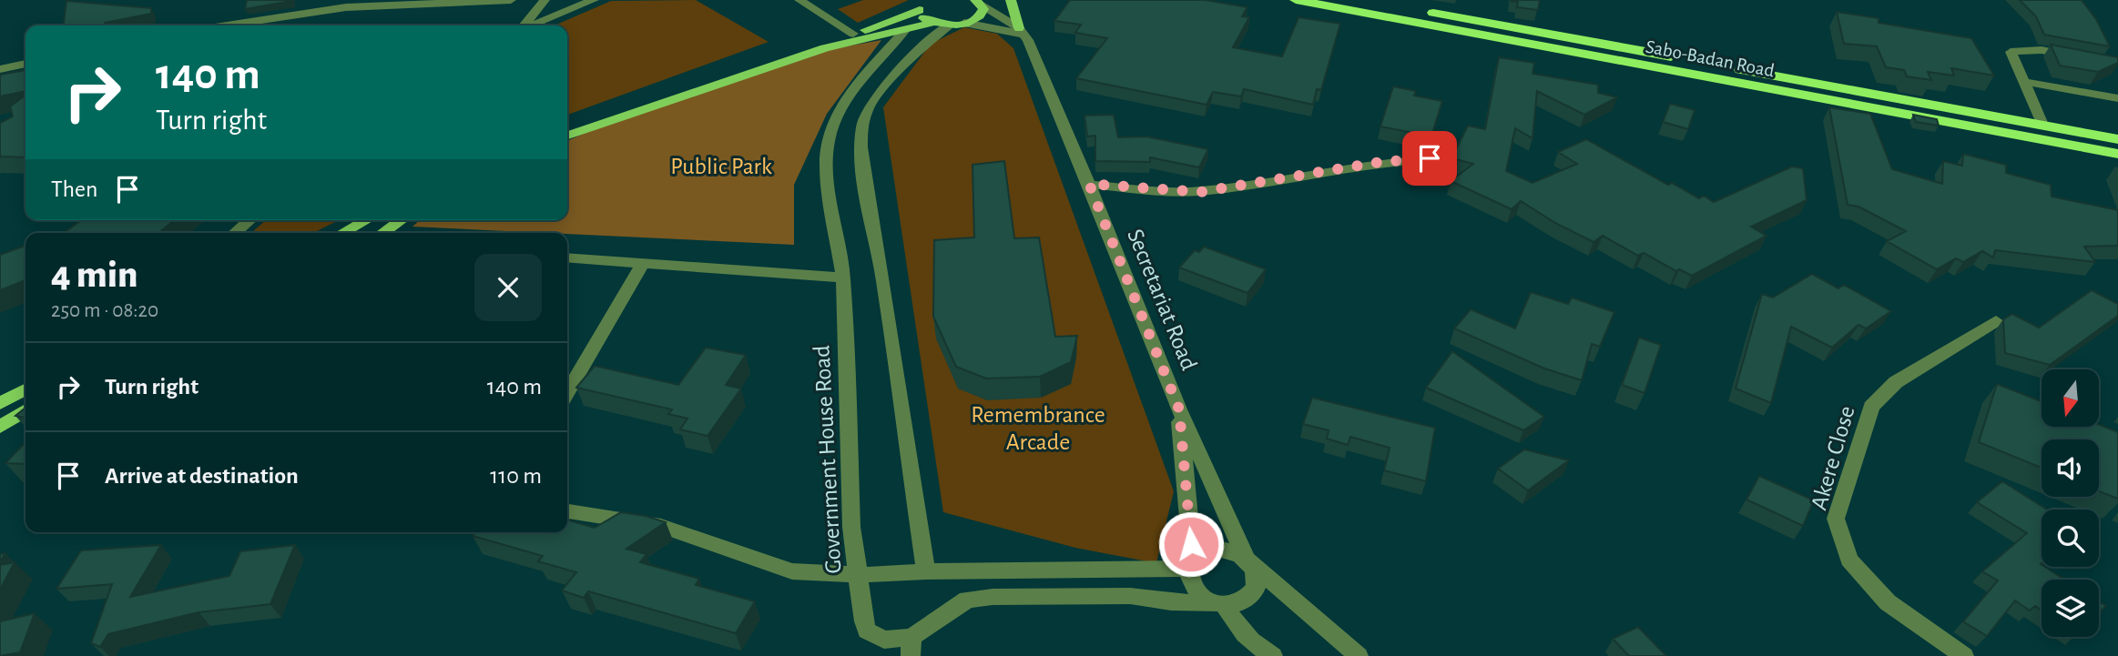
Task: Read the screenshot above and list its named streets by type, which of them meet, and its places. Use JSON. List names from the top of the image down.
{
  "streets": {
    "highway": ["Sabo-Badan Road"],
    "street": ["Secretariat Road", "Akere Close", "Government House Road"]
  },
  "crossings": [
    ["Secretariat Road", "Government House Road"]
  ],
  "parks": ["Public Park", "Remembrance Arcade"],
  "north": "bottom",
  "page": {
    "turn": ["140 m", "Turn right"],
    "then": "Then",
    "heading": ["4 min", "250 m · 08:20"],
    "list": [
      {
        "name": "Turn right",
        "value": "140 m"
      },
      {
        "name": "Arrive at destination",
        "value": "110 m"
      }
    ]
  }
}
